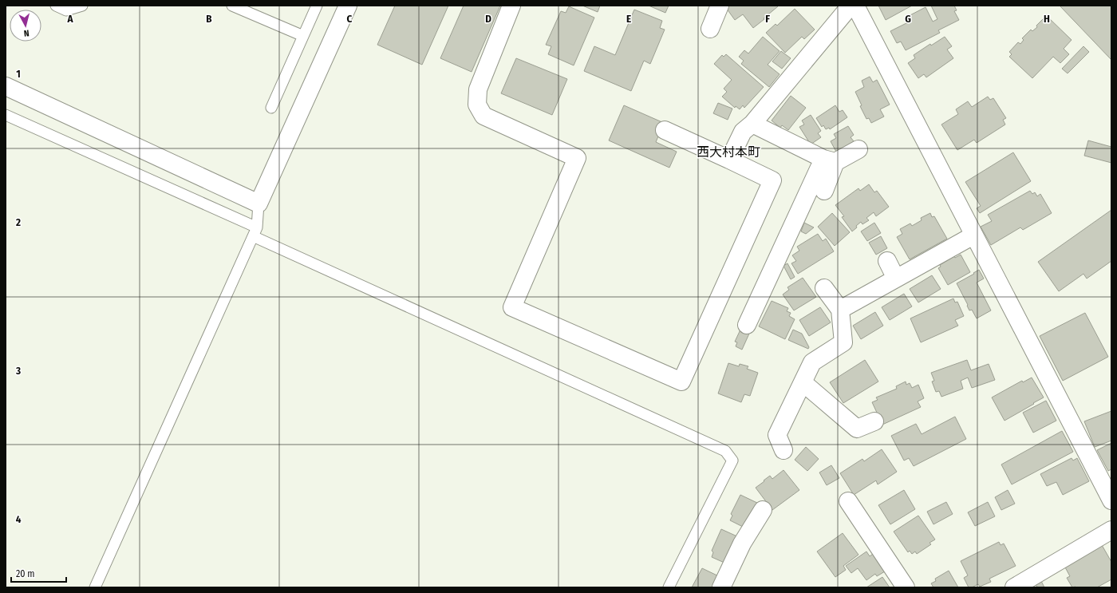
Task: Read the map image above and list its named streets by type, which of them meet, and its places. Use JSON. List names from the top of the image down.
{
  "districts": ["西大村本町"],
  "scale_bar": "20 m",
  "north": "bottom",
  "grid": {
    "columns": [
      "A",
      "B",
      "C",
      "D",
      "E",
      "F",
      "G",
      "H"
    ],
    "rows": [
      "1",
      "2",
      "3",
      "4"
    ]
  }
}
